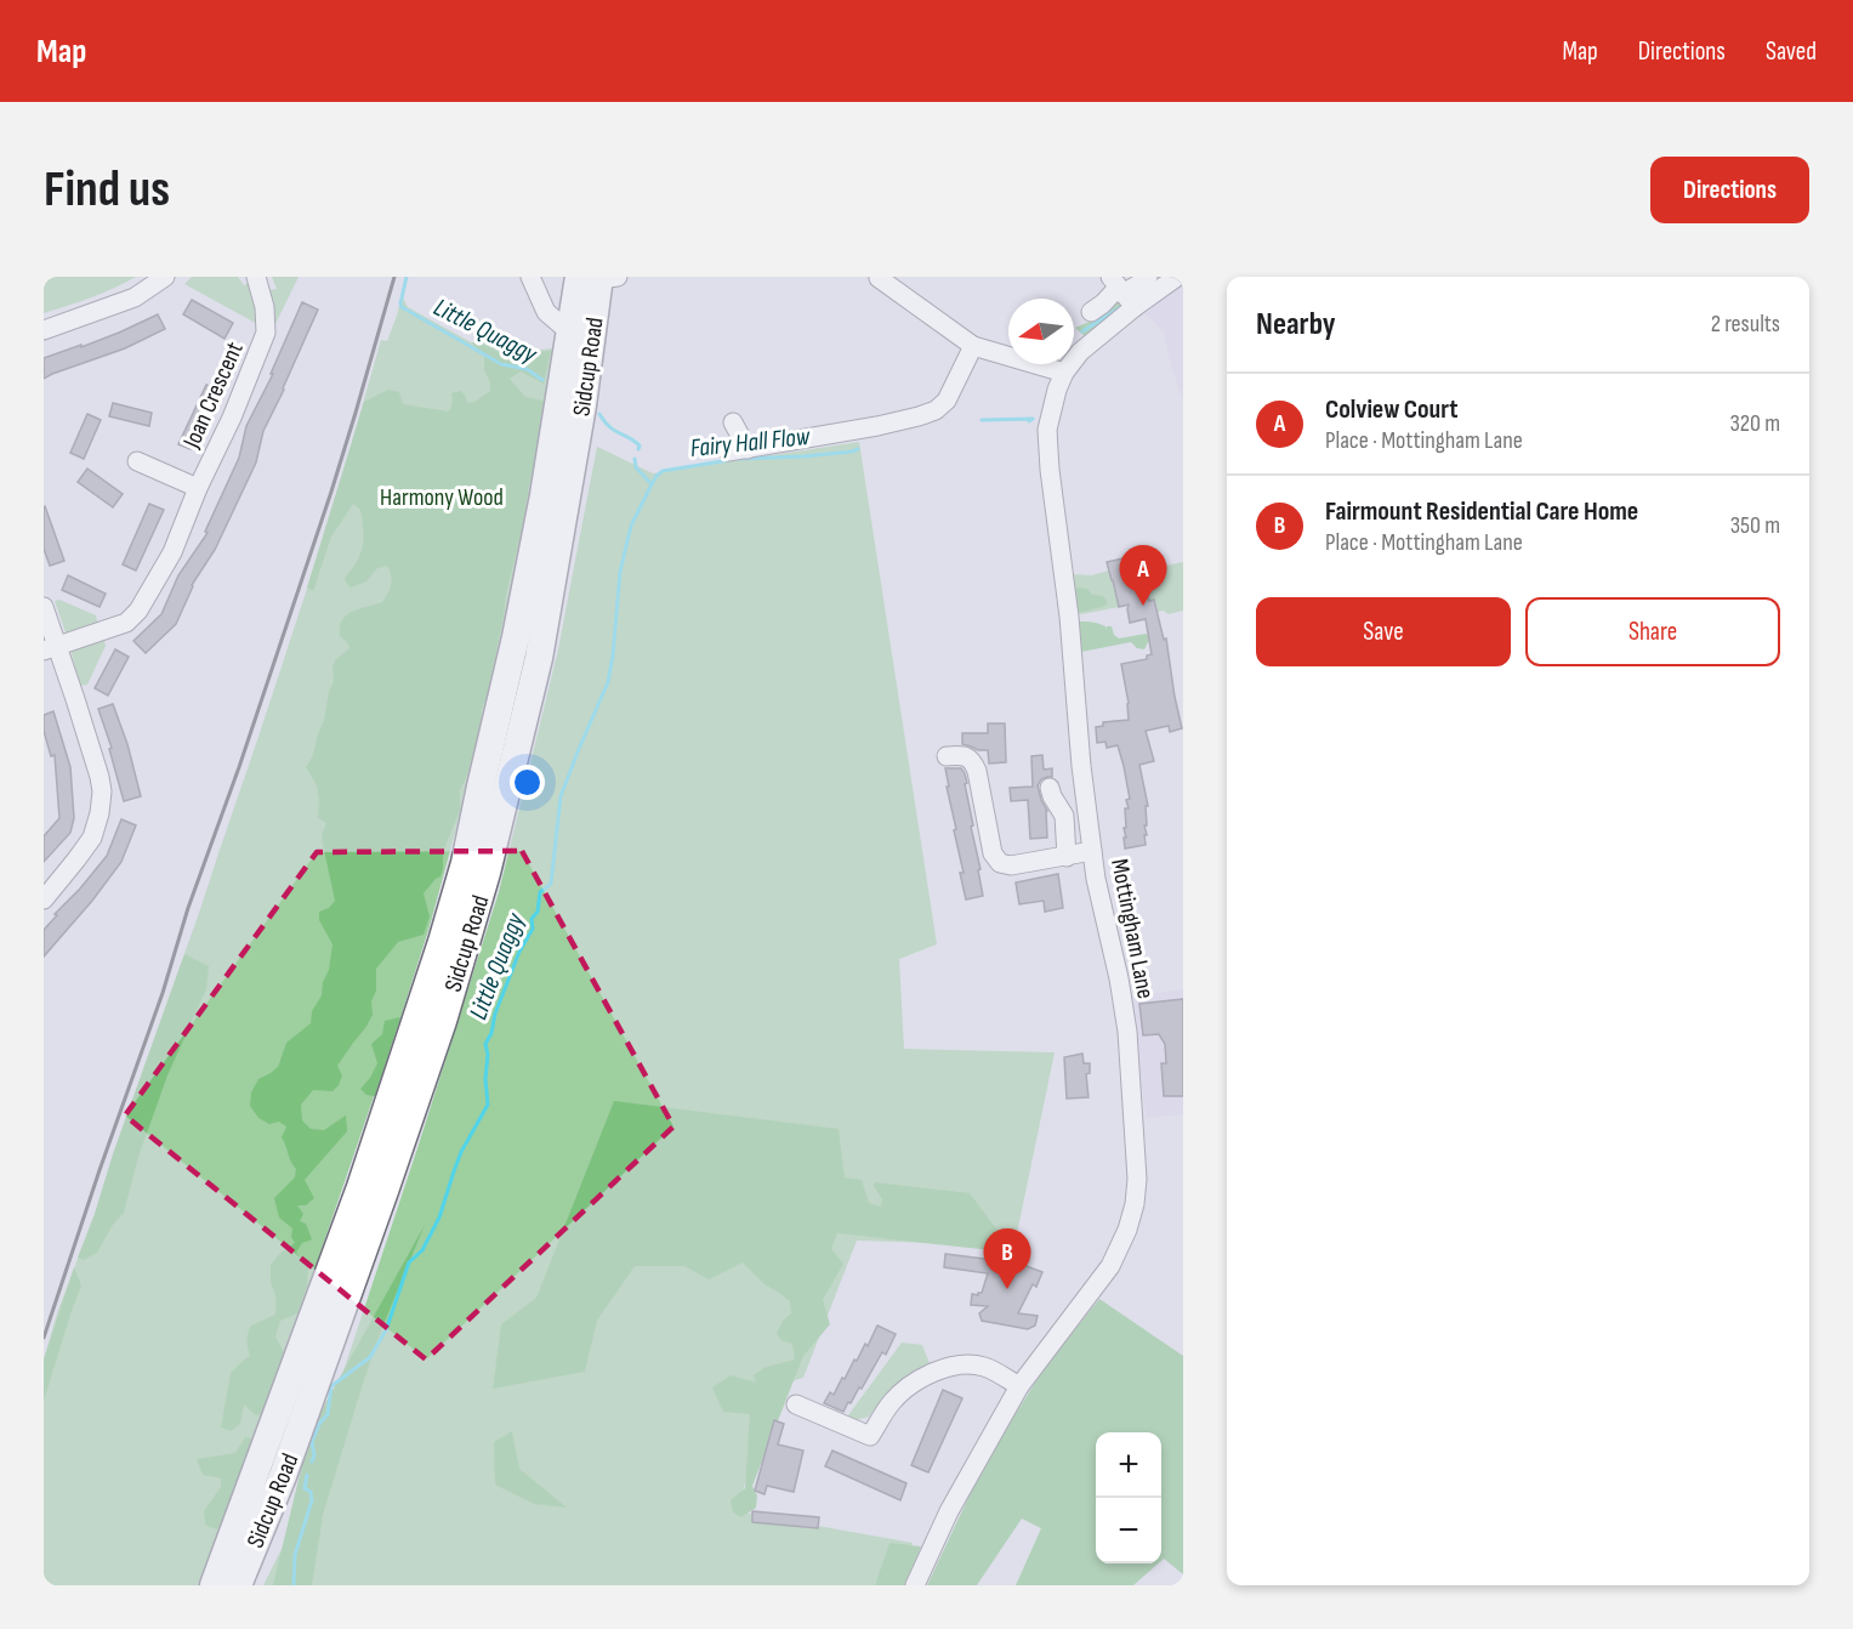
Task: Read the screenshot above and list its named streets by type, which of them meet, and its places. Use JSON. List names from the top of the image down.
{
  "streets": {
    "highway": ["Sidcup Road"],
    "street": ["Joan Crescent", "Mottingham Lane"]
  },
  "water": ["Little Quaggy", "Fairy Hall Flow"],
  "parks": ["Harmony Wood"],
  "north": "left",
  "page": {
    "header": "Map",
    "nav": ["Map", "Directions", "Saved"],
    "buttons": [
      "Directions",
      ["Save", "Share"]
    ],
    "title": "Find us",
    "heading": ["Nearby", "2 results"],
    "list": [
      {
        "mark": "A",
        "name": "Colview Court",
        "note": "Place · Mottingham Lane",
        "value": "320 m"
      },
      {
        "mark": "B",
        "name": "Fairmount Residential Care Home",
        "note": "Place · Mottingham Lane",
        "value": "350 m"
      }
    ],
    "pins": ["A", "B"],
    "map_buttons": ["+", "−"]
  }
}
